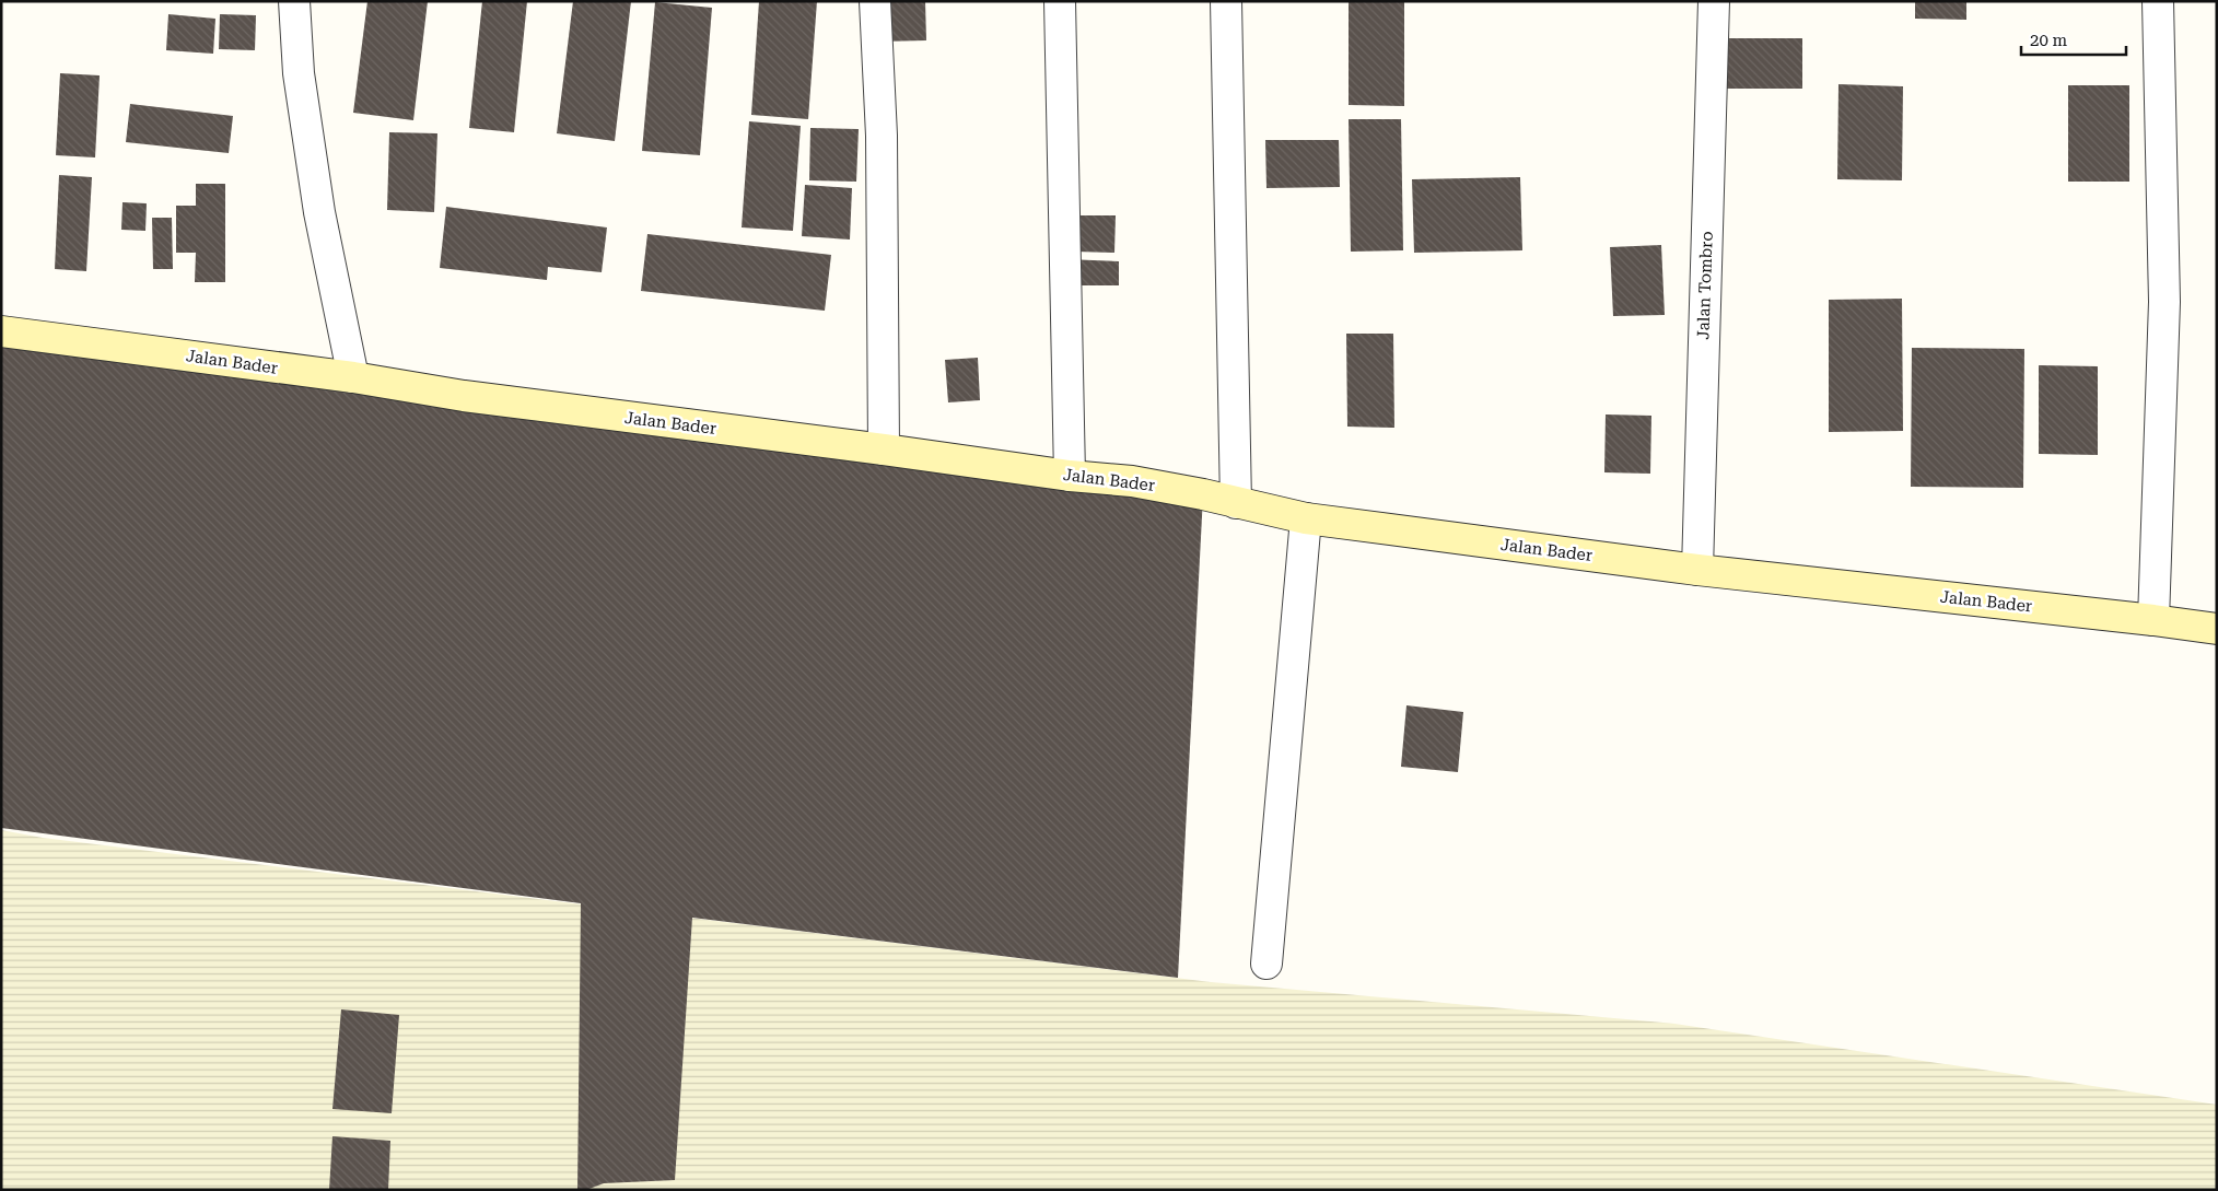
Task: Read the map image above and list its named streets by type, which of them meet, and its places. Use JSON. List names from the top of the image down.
{
  "streets": {
    "main road": ["Jalan Bader"],
    "street": ["Jalan Tombro"]
  },
  "crossings": [
    ["Jalan Tombro", "Jalan Bader"]
  ],
  "scale_bar": "20 m"
}
